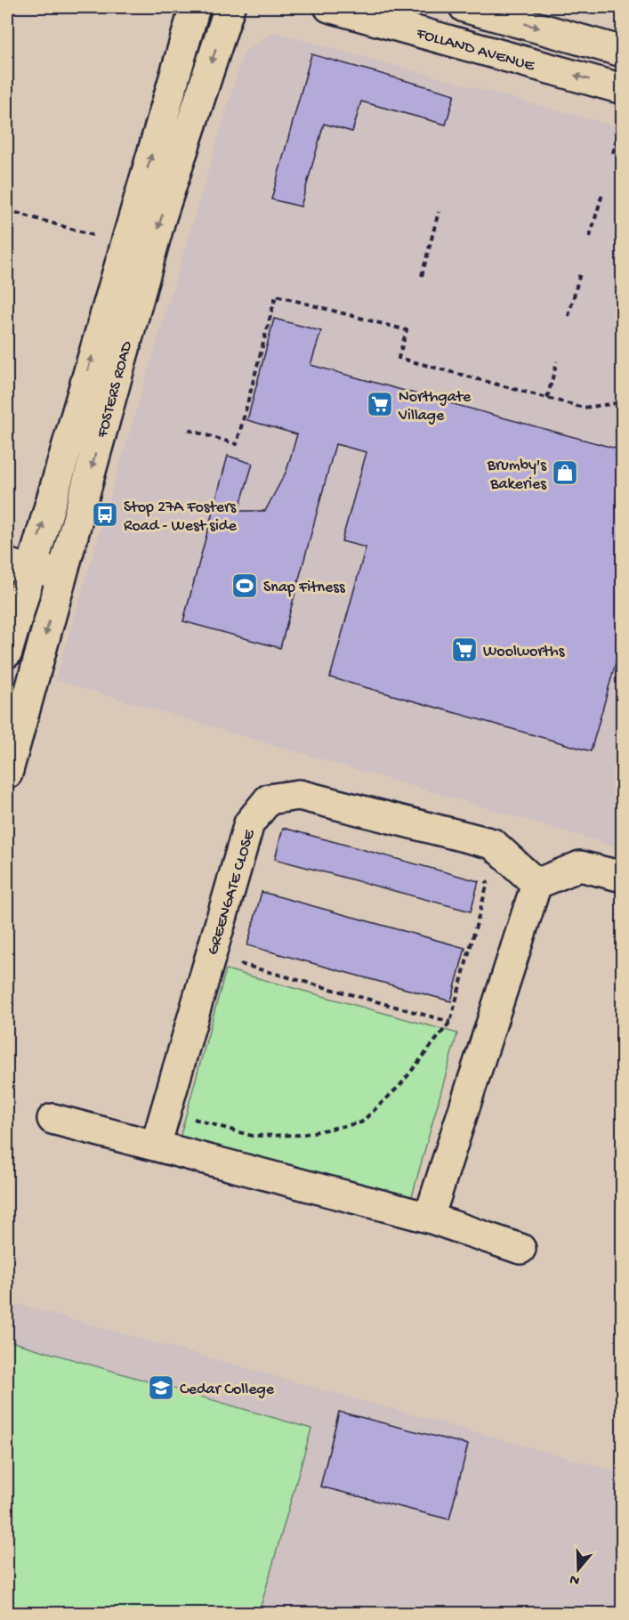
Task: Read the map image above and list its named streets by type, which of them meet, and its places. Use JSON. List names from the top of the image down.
{
  "streets": {
    "street": ["FOLLAND AVENUE", "FOSTERS ROAD", "GREENGATE CLOSE"]
  },
  "places": {
    "supermarket": ["Northgate Village", "Woolworths"],
    "shop": ["Brumby's Bakeries"],
    "bus stop": ["Stop 27A Fosters Road - West side"],
    "sports": ["Snap Fitness"],
    "school or university": ["Cedar College"]
  },
  "north": "bottom"
}
